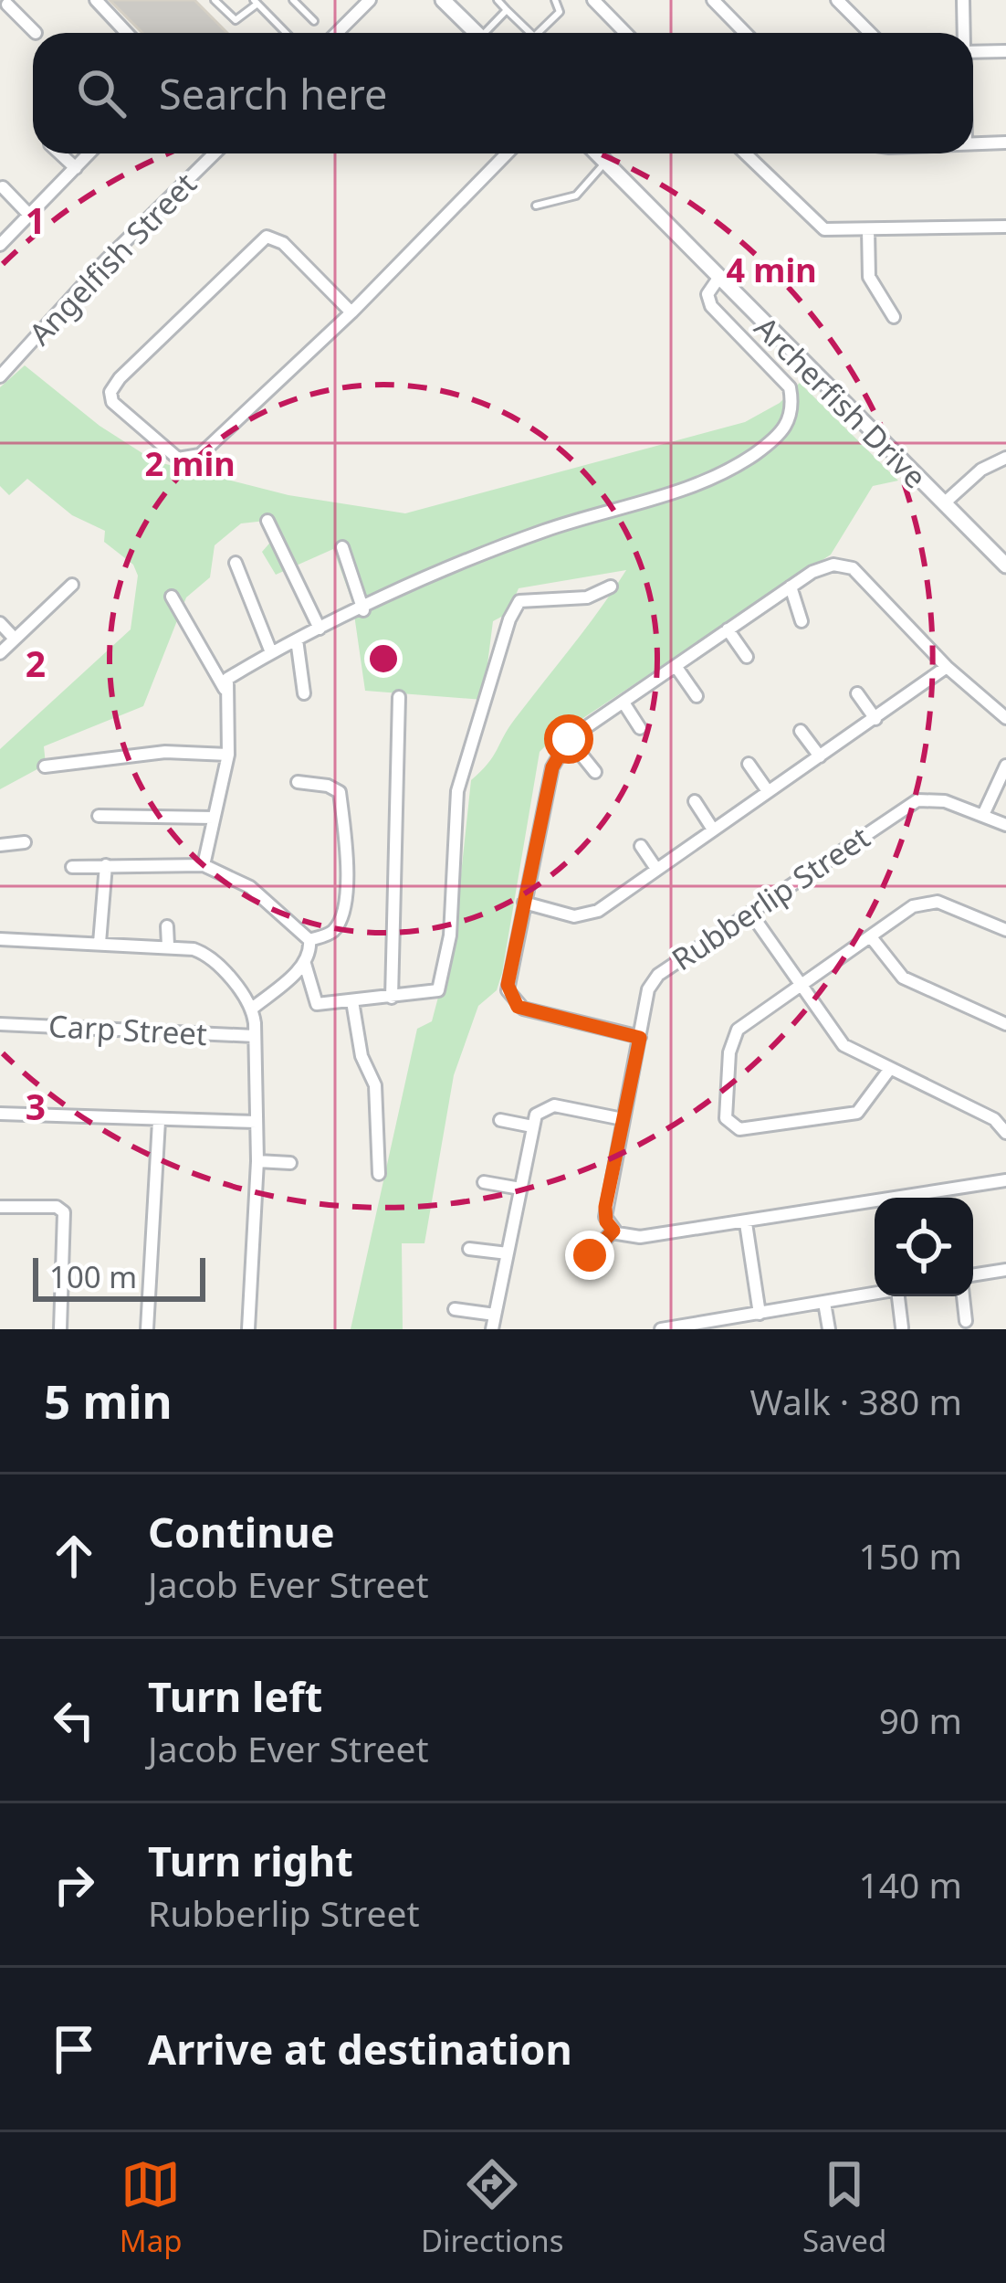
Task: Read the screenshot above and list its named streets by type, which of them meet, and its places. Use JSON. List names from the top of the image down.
{
  "streets": {
    "street": [
      "Angelfish Street",
      "Archerfish Drive",
      "Rubberlip Street",
      "Carp Street"
    ]
  },
  "scale_bar": "100 m",
  "page": {
    "search": "Search here",
    "scale": "100 m",
    "heading": ["5 min", "Walk · 380 m"],
    "list": [
      ["Continue", "Jacob Ever Street", "150 m"],
      ["Turn left", "Jacob Ever Street", "90 m"],
      ["Turn right", "Rubberlip Street", "140 m"],
      "Arrive at destination"
    ],
    "nav": ["Map", "Directions", "Saved"]
  },
  "grid": {
    "rows": ["1", "2", "3"]
  },
  "rings": ["4 min", "2 min"]
}
